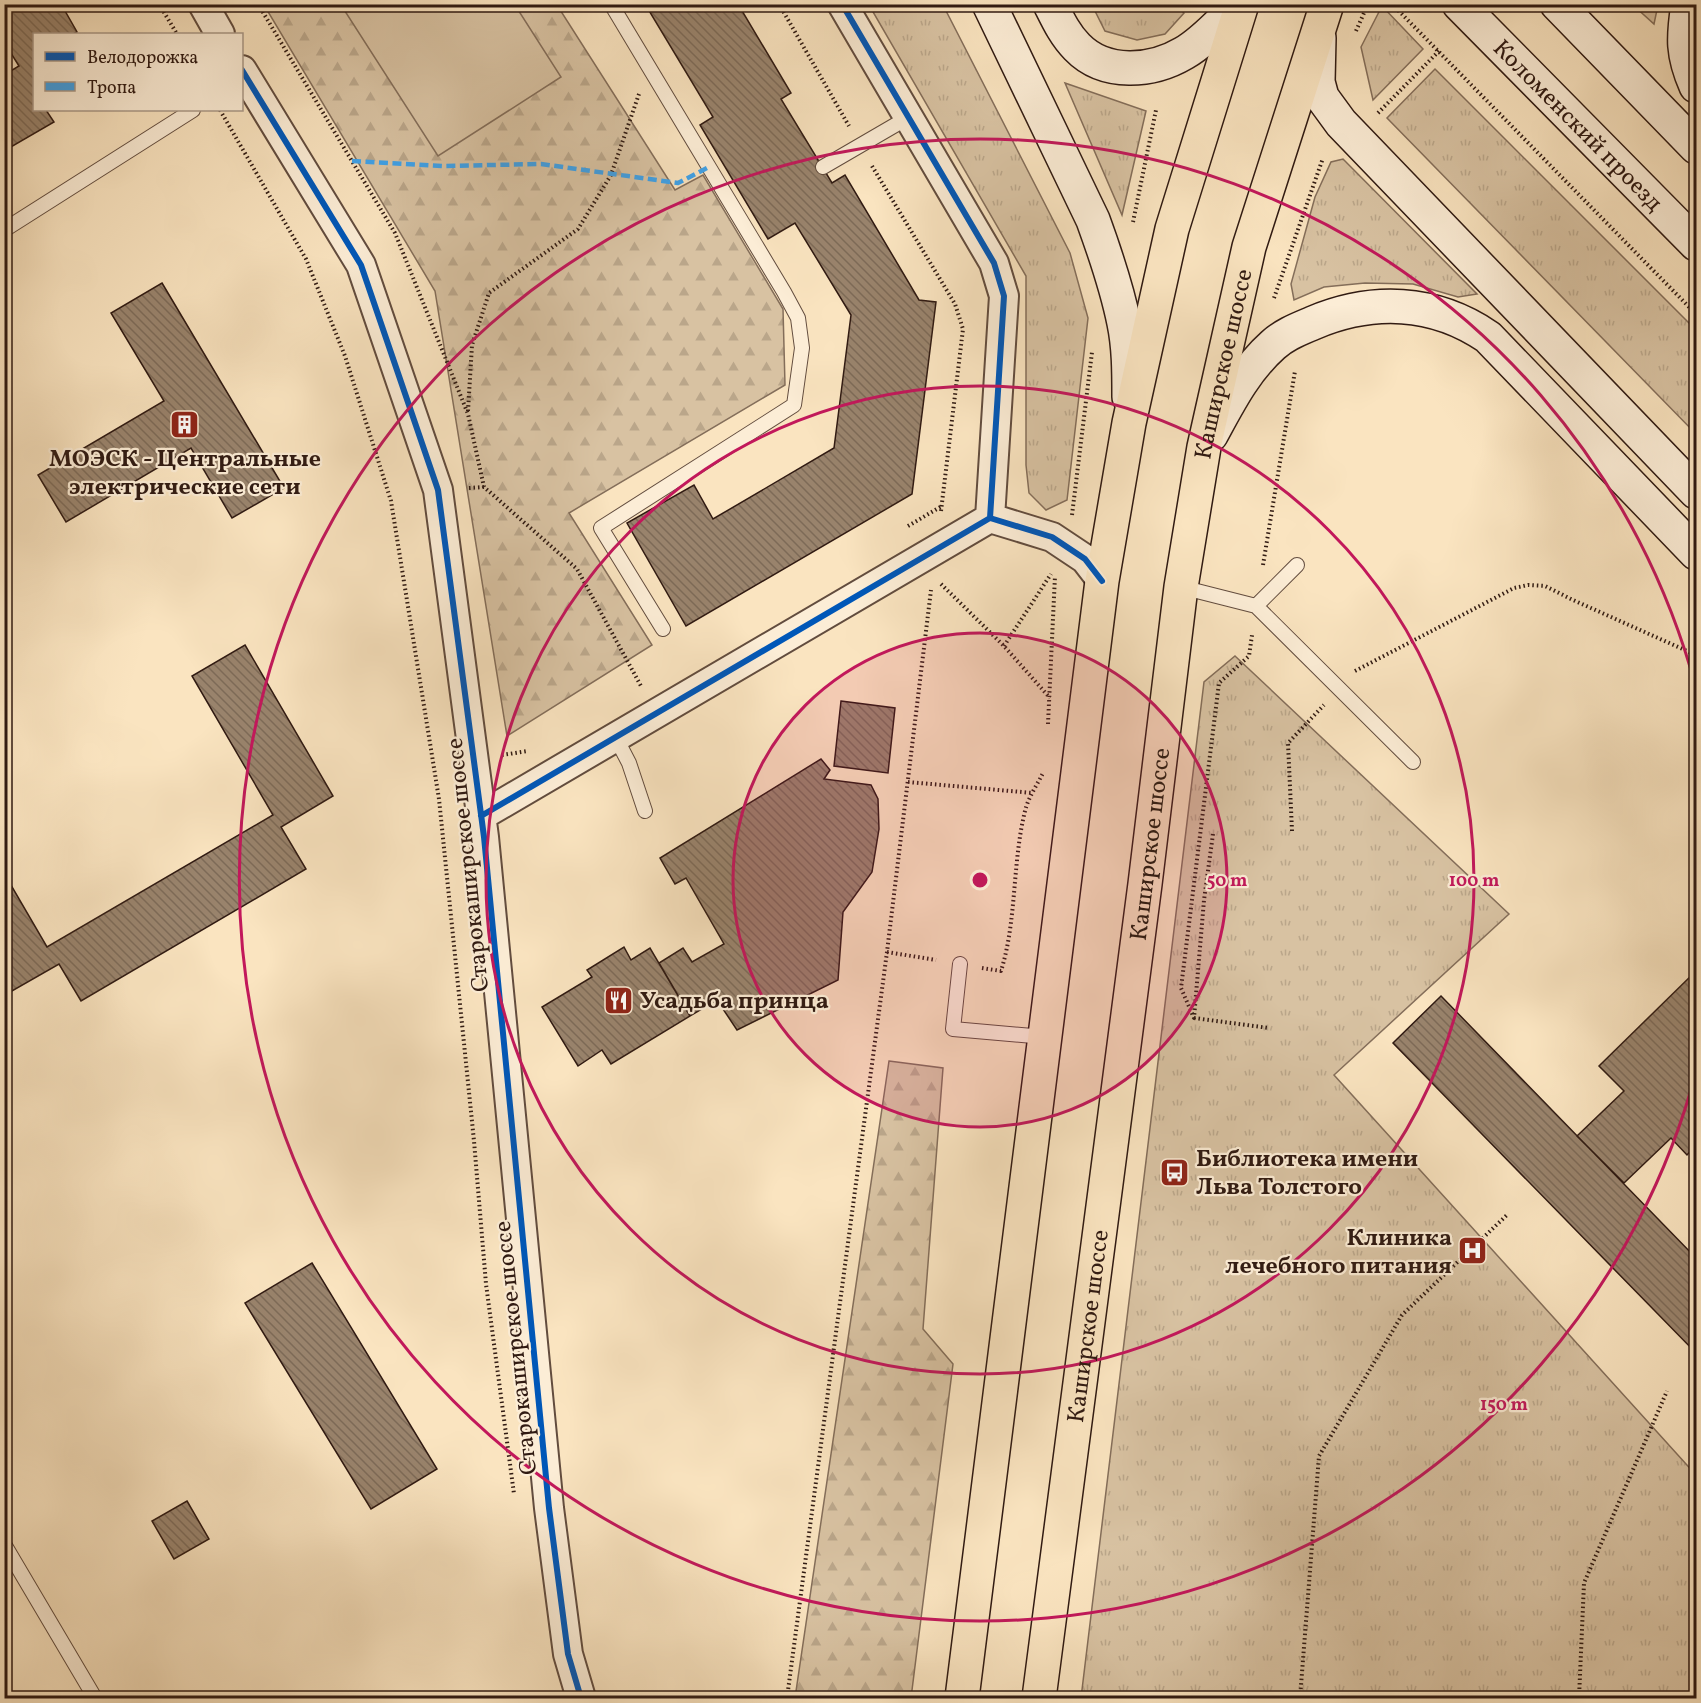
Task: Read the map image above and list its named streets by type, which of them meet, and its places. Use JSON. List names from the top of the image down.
{
  "streets": {
    "main road": ["Коломенский проезд", "Каширское шоссе"],
    "street": ["Старокаширское шоссе"]
  },
  "places": {
    "building": ["МОЭСК - Центральные электрические сети"],
    "restaurant": ["Усадьба принца"],
    "bus stop": ["Библиотека имени Льва Толстого"],
    "hospital": ["Клиника лечебного питания"]
  },
  "legend": ["Велодорожка", "Тропа"],
  "rings": ["50 m", "100 m", "150 m"]
}
